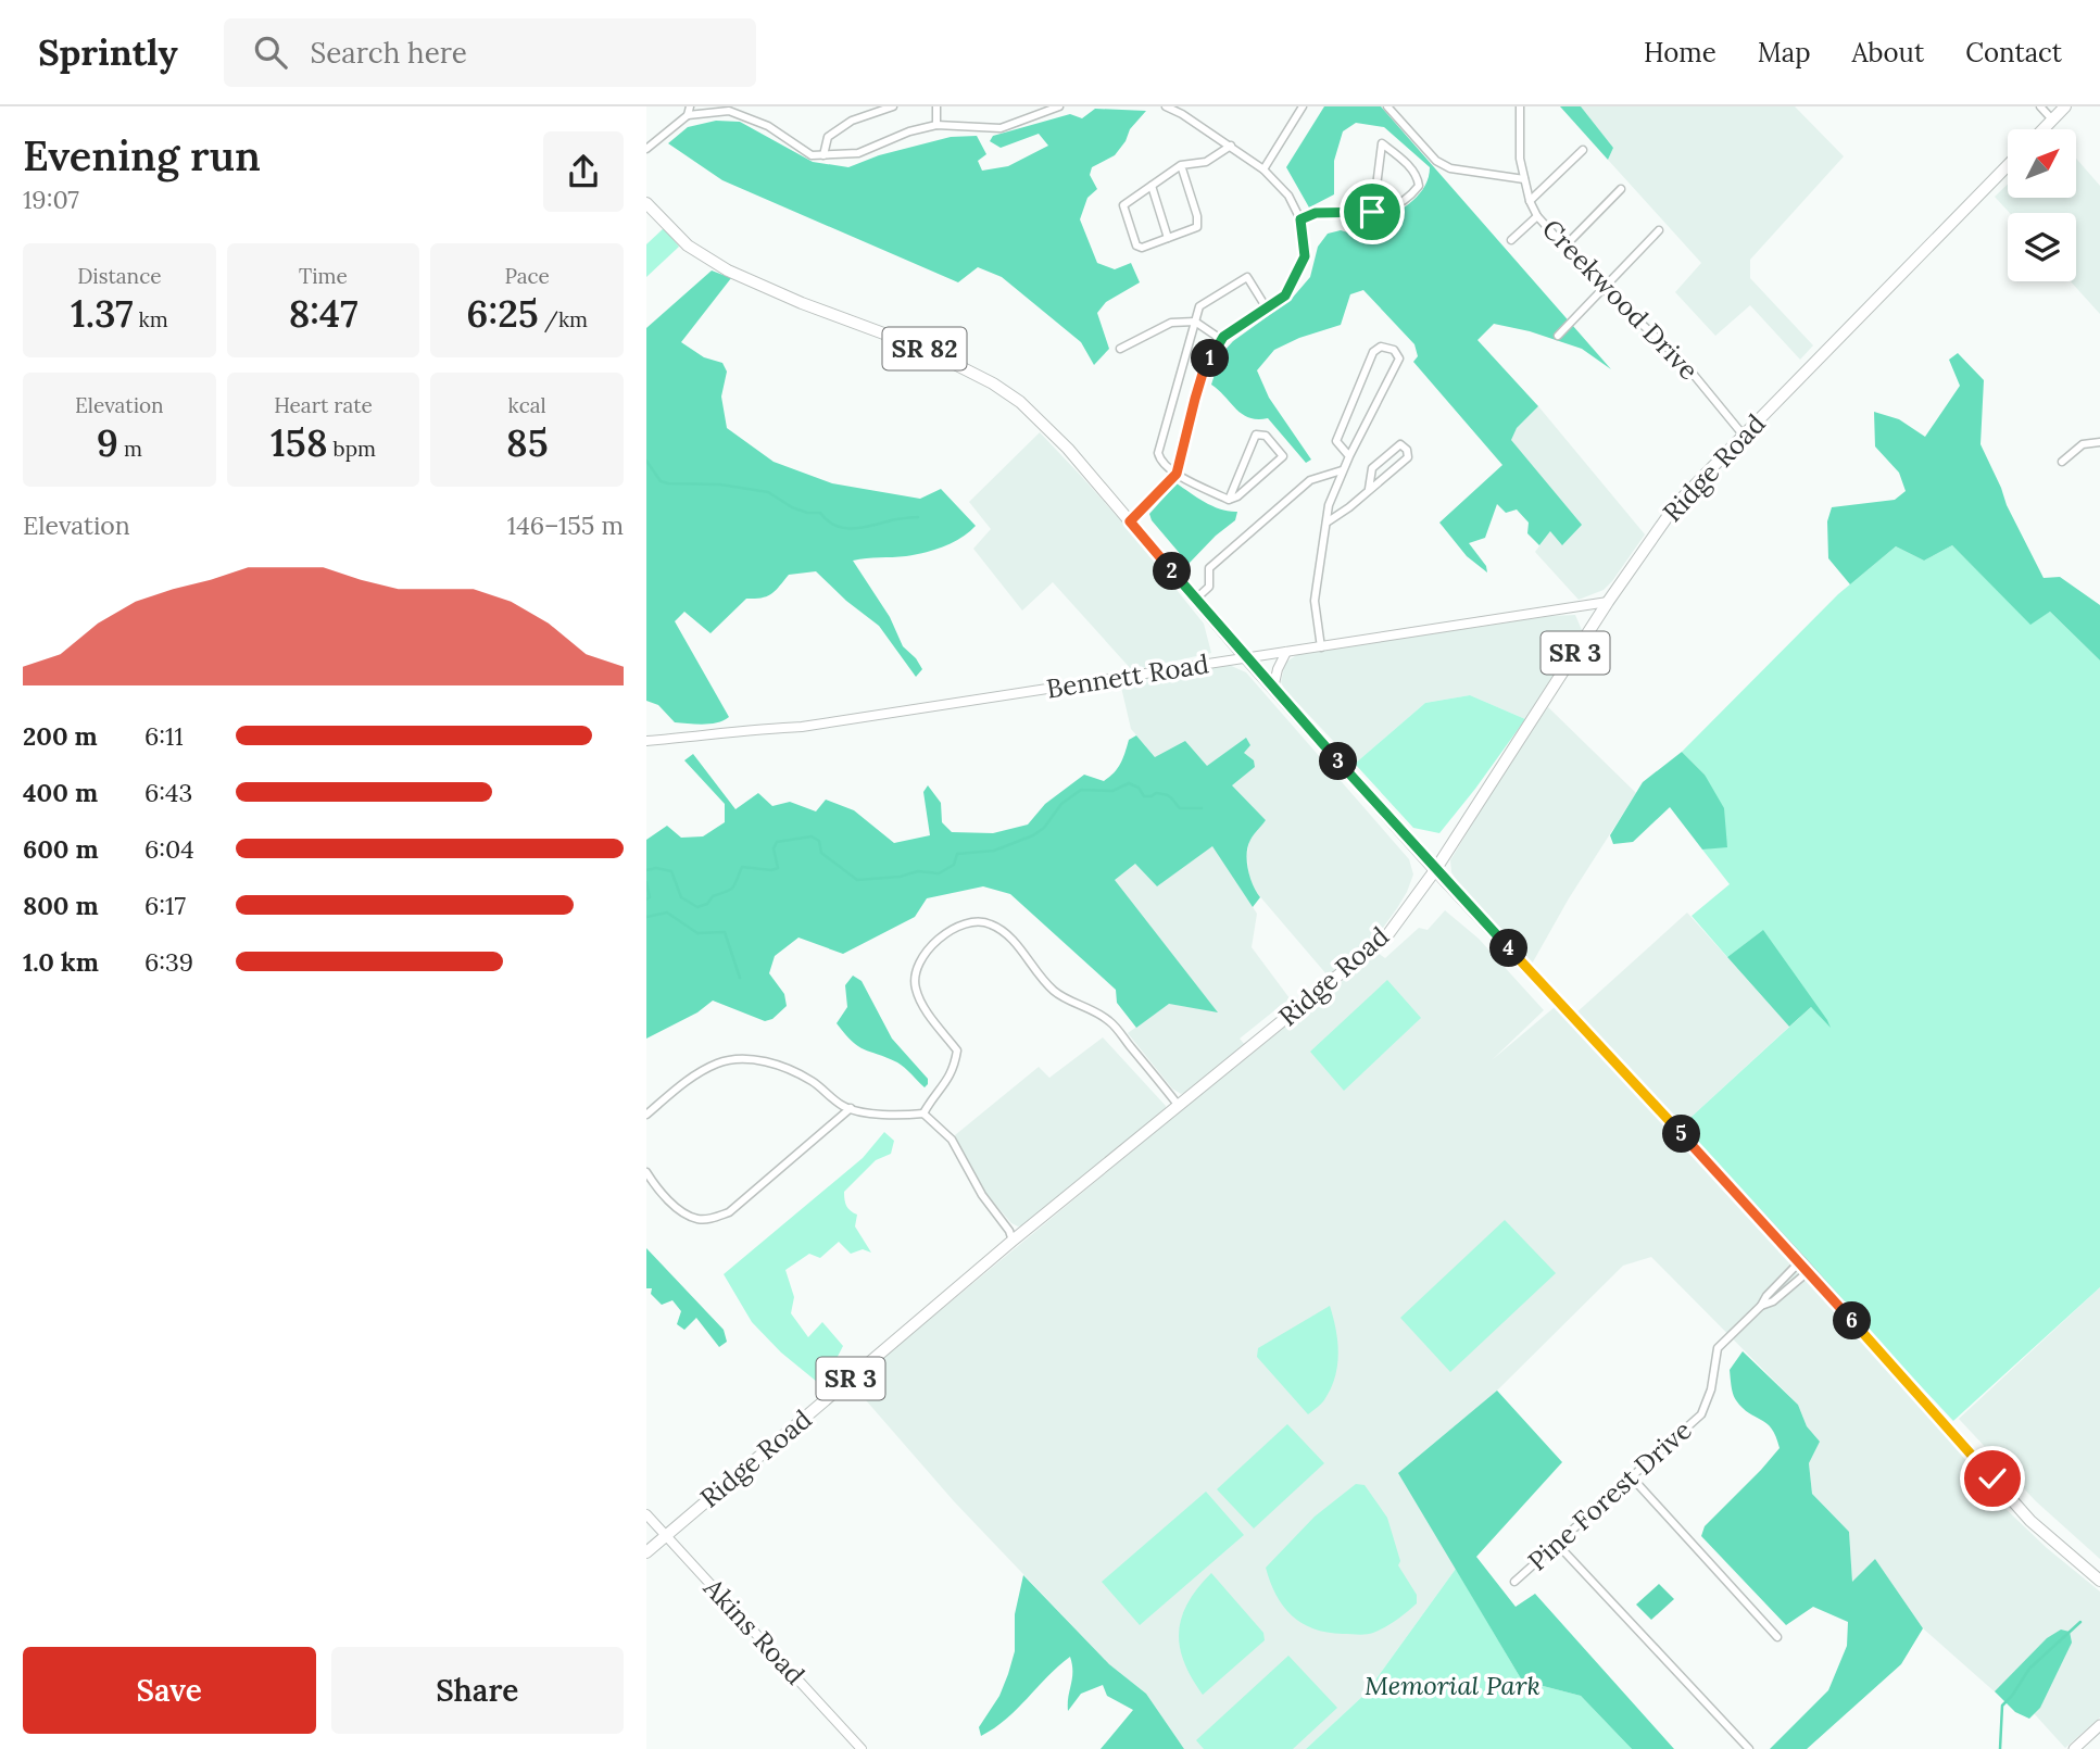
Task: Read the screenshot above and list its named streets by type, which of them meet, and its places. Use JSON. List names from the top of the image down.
{
  "streets": {
    "main road": ["SR 82", "Ridge Road", "SR 3"],
    "street": [
      "Creekwood Drive",
      "Bennett Road",
      "Pine Forest Drive",
      "Akins Road"
    ]
  },
  "crossings": [
    ["Creekwood Drive", "Ridge Road"],
    ["SR 82", "Ridge Road"],
    ["SR 82", "Bennett Road"],
    ["SR 82", "Pine Forest Drive"],
    ["Ridge Road", "Bennett Road"],
    ["Ridge Road", "Akins Road"]
  ],
  "parks": ["Memorial Park"],
  "north": "top right",
  "page": {
    "header": "Sprintly",
    "search": "Search here",
    "nav": [
      "Home",
      "Map",
      "About",
      "Contact"
    ],
    "heading": ["Evening run", "19:07"],
    "stats": [
      ["Distance", "1.37 km"],
      ["Time", "8:47"],
      ["Pace", "6:25 /km"],
      ["Elevation", "9 m"],
      ["Heart rate", "158 bpm"],
      ["kcal", "85"]
    ],
    "pins": [
      "1",
      "2",
      "3",
      "4",
      "5",
      "6"
    ],
    "chart": ["Elevation", "146–155 m"],
    "list": [
      {
        "name": "200 m",
        "note": "6:11"
      },
      {
        "name": "400 m",
        "note": "6:43"
      },
      {
        "name": "600 m",
        "note": "6:04"
      },
      {
        "name": "800 m",
        "note": "6:17"
      },
      {
        "name": "1.0 km",
        "note": "6:39"
      }
    ],
    "buttons": ["Save", "Share"]
  }
}
